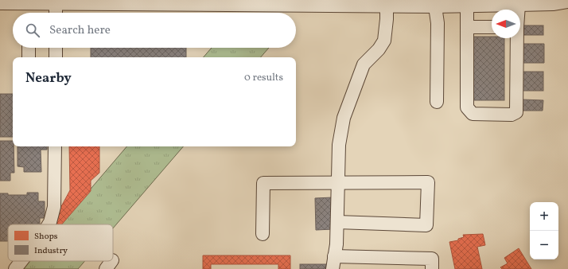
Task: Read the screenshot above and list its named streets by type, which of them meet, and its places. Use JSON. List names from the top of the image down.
{
  "legend": ["Shops", "Industry"],
  "north": "left",
  "page": {
    "search": "Search here",
    "heading": ["Nearby", "0 results"],
    "map_buttons": ["+", "−"]
  }
}
